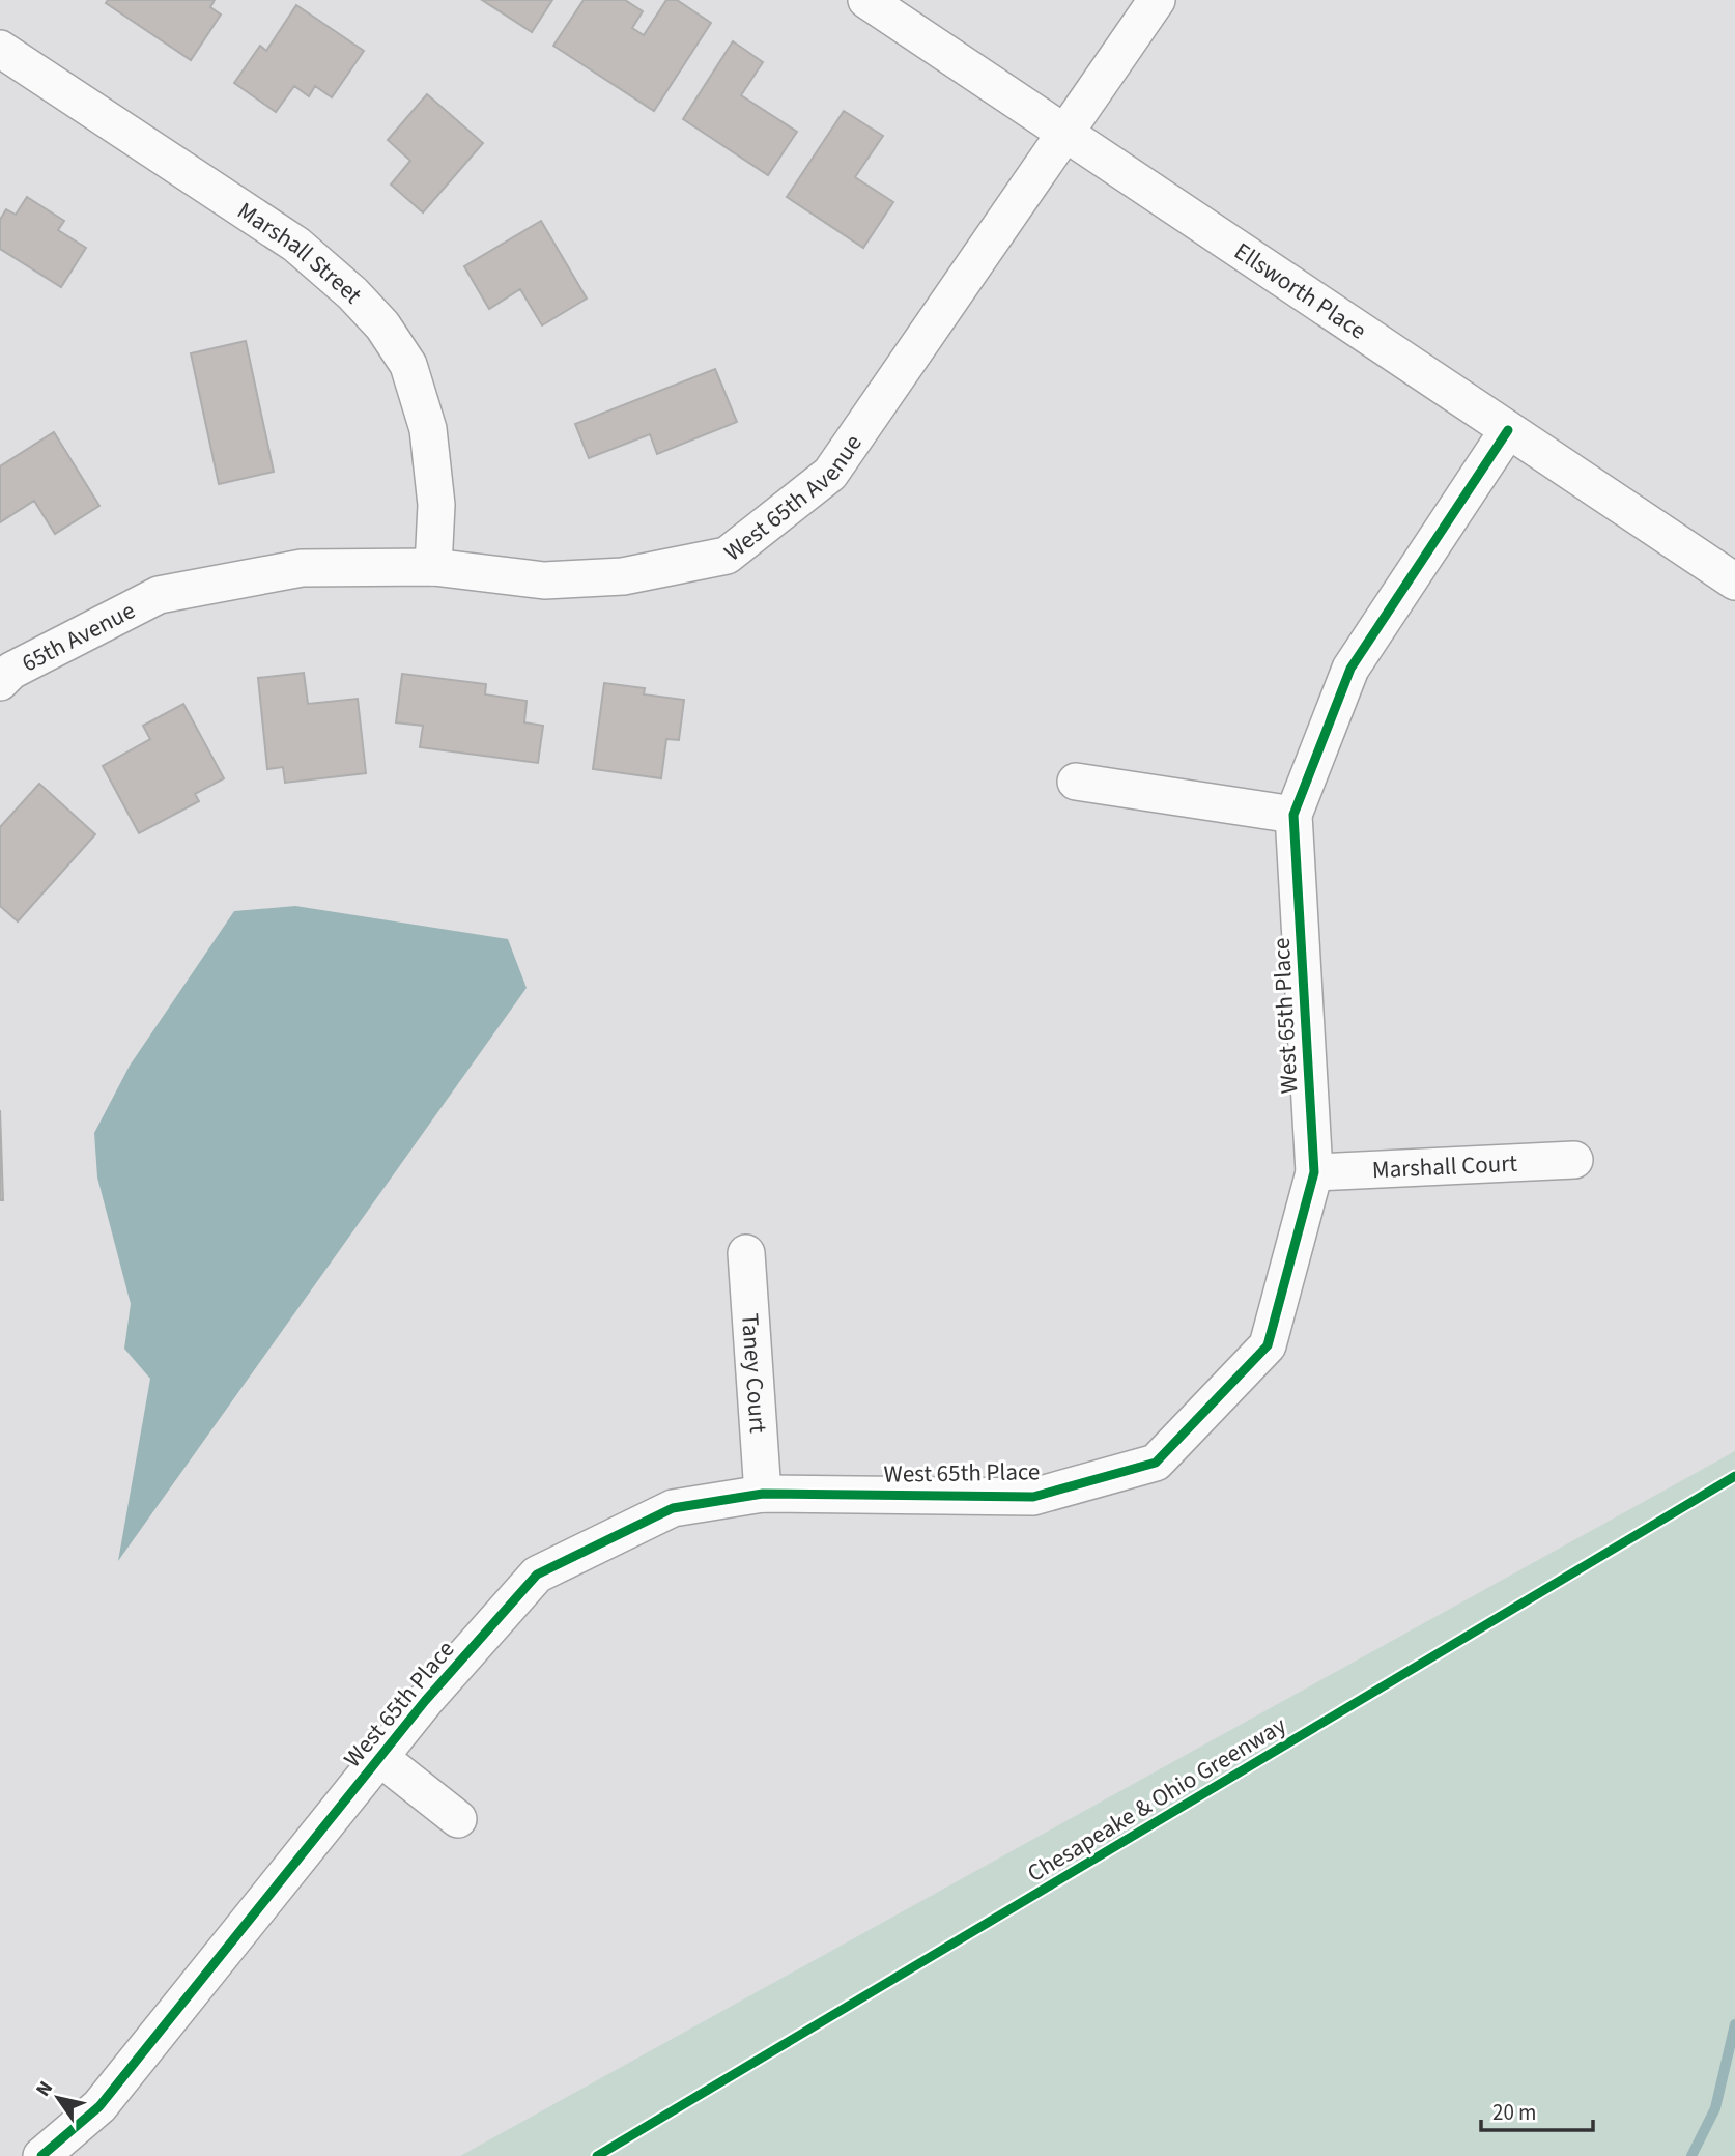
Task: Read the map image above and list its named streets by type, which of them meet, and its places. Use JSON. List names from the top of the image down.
{
  "streets": {
    "street": [
      "Marshall Street",
      "Ellsworth Place",
      "West 65th Avenue",
      "65th Avenue",
      "West 65th Place",
      "Marshall Court",
      "Taney Court"
    ],
    "cycle path": ["Chesapeake & Ohio Greenway"]
  },
  "crossings": [
    ["Marshall Street", "West 65th Avenue"],
    ["Ellsworth Place", "West 65th Avenue"],
    ["Ellsworth Place", "West 65th Place"],
    ["West 65th Avenue", "65th Avenue"],
    ["West 65th Place", "Marshall Court"],
    ["West 65th Place", "Taney Court"]
  ],
  "scale_bar": "20 m",
  "north": "top left"
}
